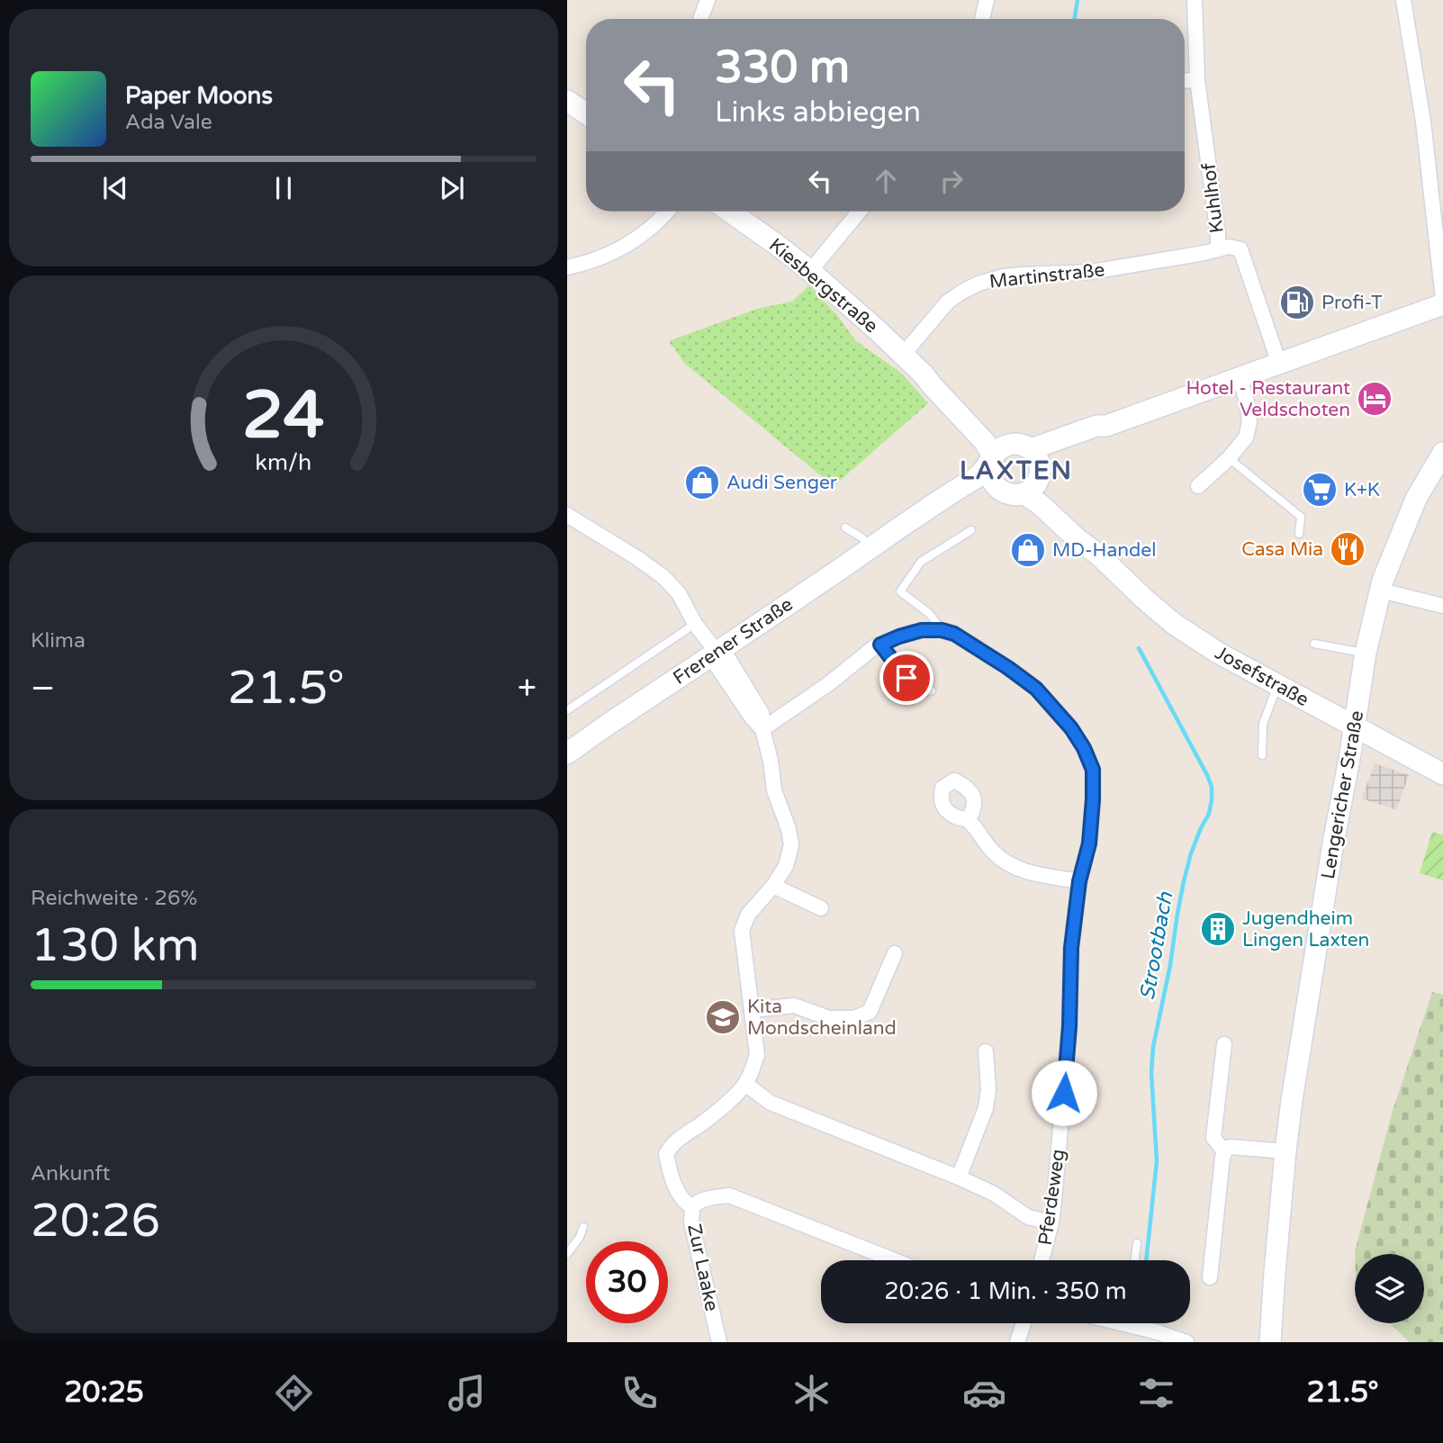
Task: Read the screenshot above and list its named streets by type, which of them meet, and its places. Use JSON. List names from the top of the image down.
{
  "streets": {
    "main road": [
      "Kiesbergstraße",
      "Frerener Straße",
      "Josefstraße",
      "Lengericher Straße"
    ],
    "street": [
      "Kuhlhof",
      "Martinstraße",
      "Pferdeweg",
      "Zur Laake"
    ]
  },
  "crossings": [
    ["Kuhlhof", "Martinstraße"],
    ["Martinstraße", "Kiesbergstraße"],
    ["Kiesbergstraße", "Frerener Straße"],
    ["Kiesbergstraße", "Josefstraße"],
    ["Frerener Straße", "Josefstraße"],
    ["Josefstraße", "Lengericher Straße"]
  ],
  "districts": ["LAXTEN"],
  "water": ["Strootbach"],
  "places": {
    "fuel station": ["Profi-T"],
    "hotel": ["Hotel - Restaurant Veldschoten"],
    "shop": ["Audi Senger", "MD-Handel"],
    "supermarket": ["K+K"],
    "restaurant": ["Casa Mia"],
    "building": ["Jugendheim Lingen Laxten"],
    "school or university": ["Kita Mondscheinland"]
  },
  "page": {
    "turn": ["330 m", "Links abbiegen"],
    "song": ["Paper Moons", "Ada Vale"],
    "tile": [
      "Klima",
      ["Reichweite · 26%", "130 km"],
      ["Ankunft", "20:26"]
    ],
    "heat": ["−", "21.5°", "+"],
    "limit": "30",
    "trip": "20:26 · 1 Min. · 350 m",
    "tabs": ["20:25", "21.5°"],
    "gauge": ["24", "km/h"]
  }
}
